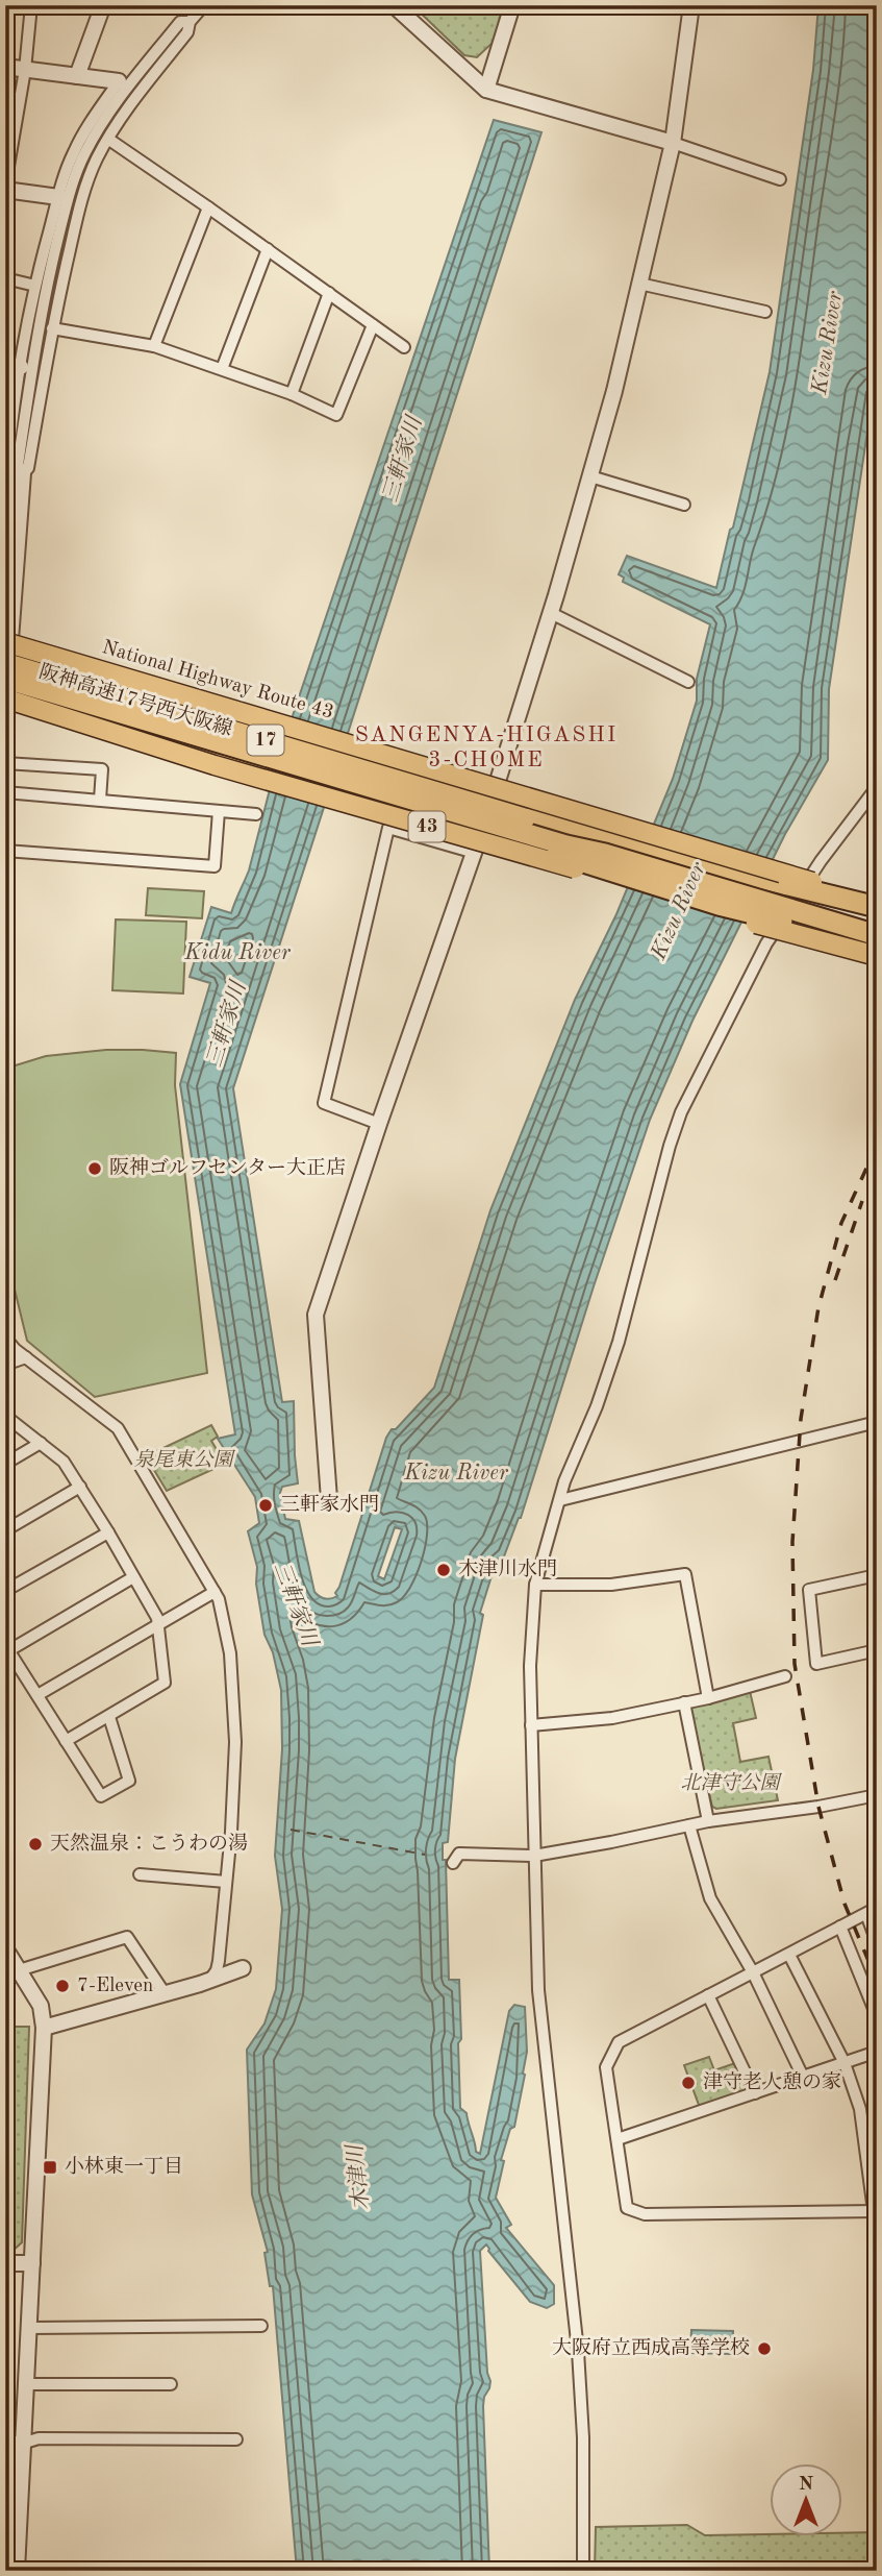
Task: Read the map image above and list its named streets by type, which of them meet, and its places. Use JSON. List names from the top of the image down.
{
  "streets": {
    "highway": [
      "National Highway Route 43",
      "阪神高速17号西大阪線",
      "17",
      "43"
    ]
  },
  "crossings": [
    ["National Highway Route 43", "阪神高速17号西大阪線"],
    ["阪神高速17号西大阪線", "17"]
  ],
  "districts": ["SANGENYA-HIGASHI 3-CHOME"],
  "water": [
    "Kizu River",
    "三軒家川",
    "Kidu River",
    "木津川"
  ],
  "parks": ["泉尾東公園", "北津守公園"],
  "places": {
    "other": [
      "阪神ゴルフセンター大正店",
      "三軒家水門",
      "木津川水門",
      "天然温泉：こうわの湯",
      "7-Eleven",
      "津守老人憩の家",
      "大阪府立西成高等学校"
    ],
    "transit": ["小林東一丁目"]
  },
  "north": "top"
}
